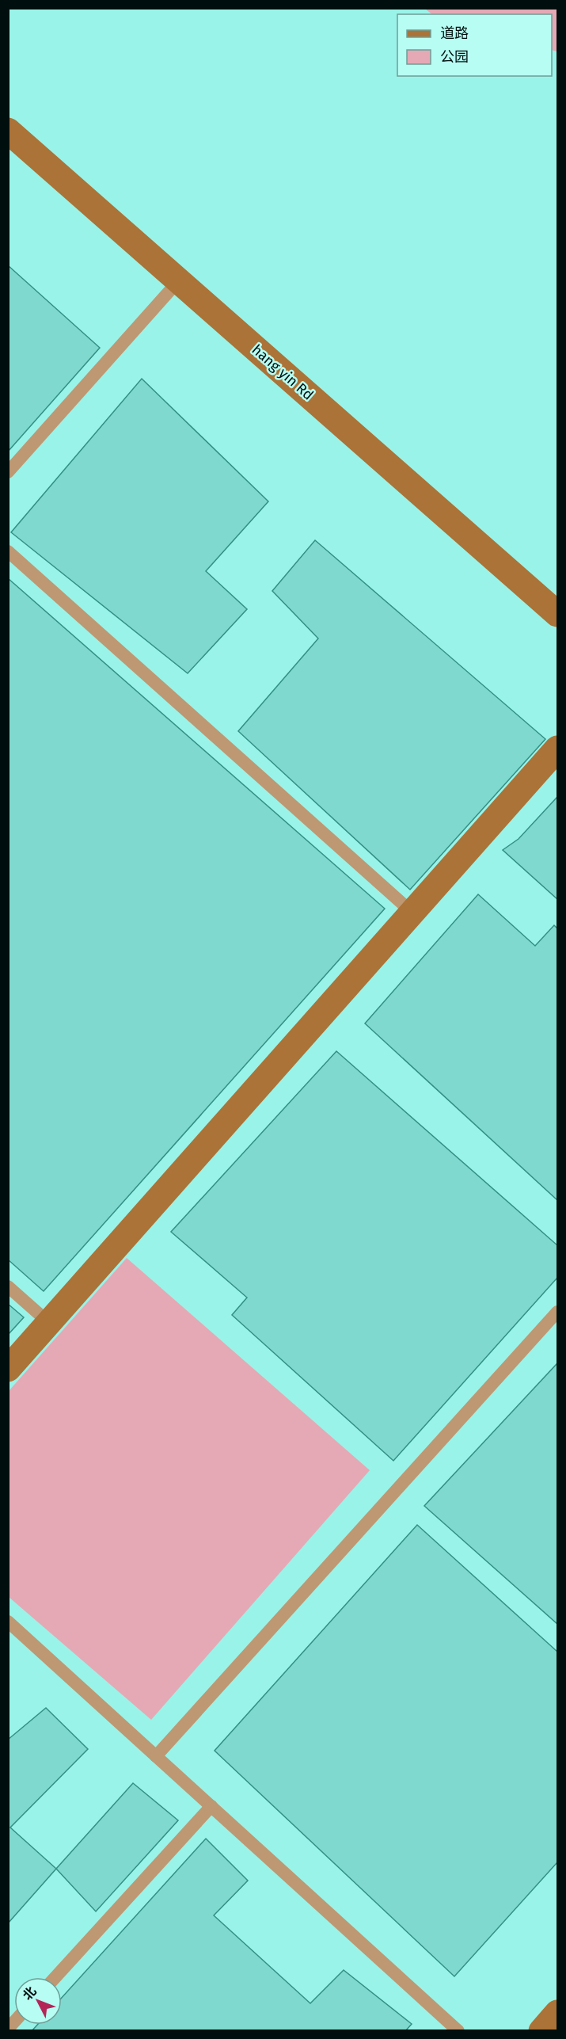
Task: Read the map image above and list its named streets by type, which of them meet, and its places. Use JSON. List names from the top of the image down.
{
  "streets": {
    "street": ["hang yin Rd"]
  },
  "legend": ["道路", "公园"],
  "north": "top left"
}
